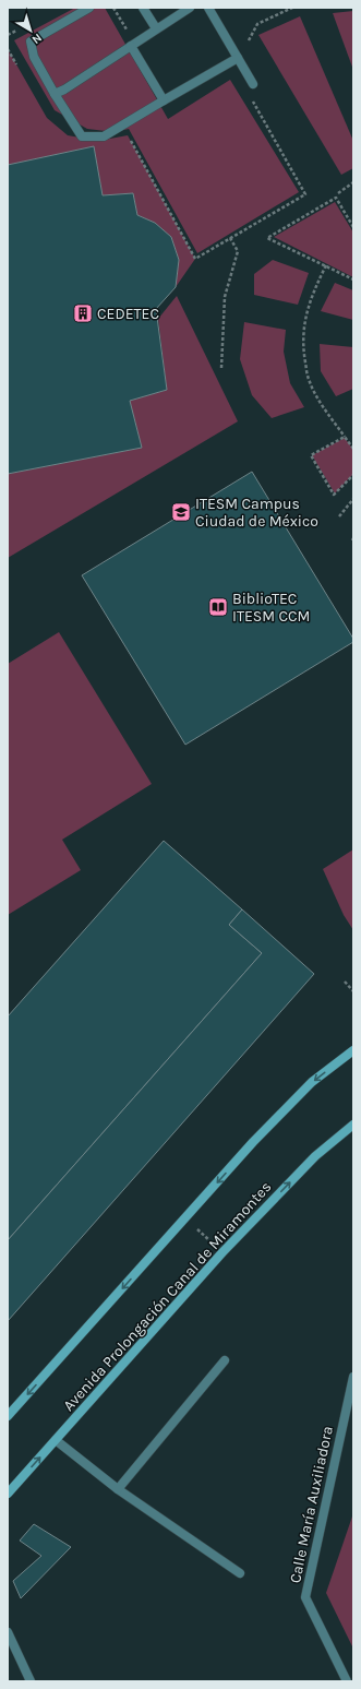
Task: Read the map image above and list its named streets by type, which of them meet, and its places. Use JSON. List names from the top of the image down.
{
  "streets": {
    "street": ["Avenida Prolongación Canal de Miramontes", "Calle María Auxiliadora"]
  },
  "places": {
    "building": ["CEDETEC"],
    "school or university": ["ITESM Campus Ciudad de México"],
    "library": ["BiblioTEC ITESM CCM"]
  },
  "north": "bottom right"
}
